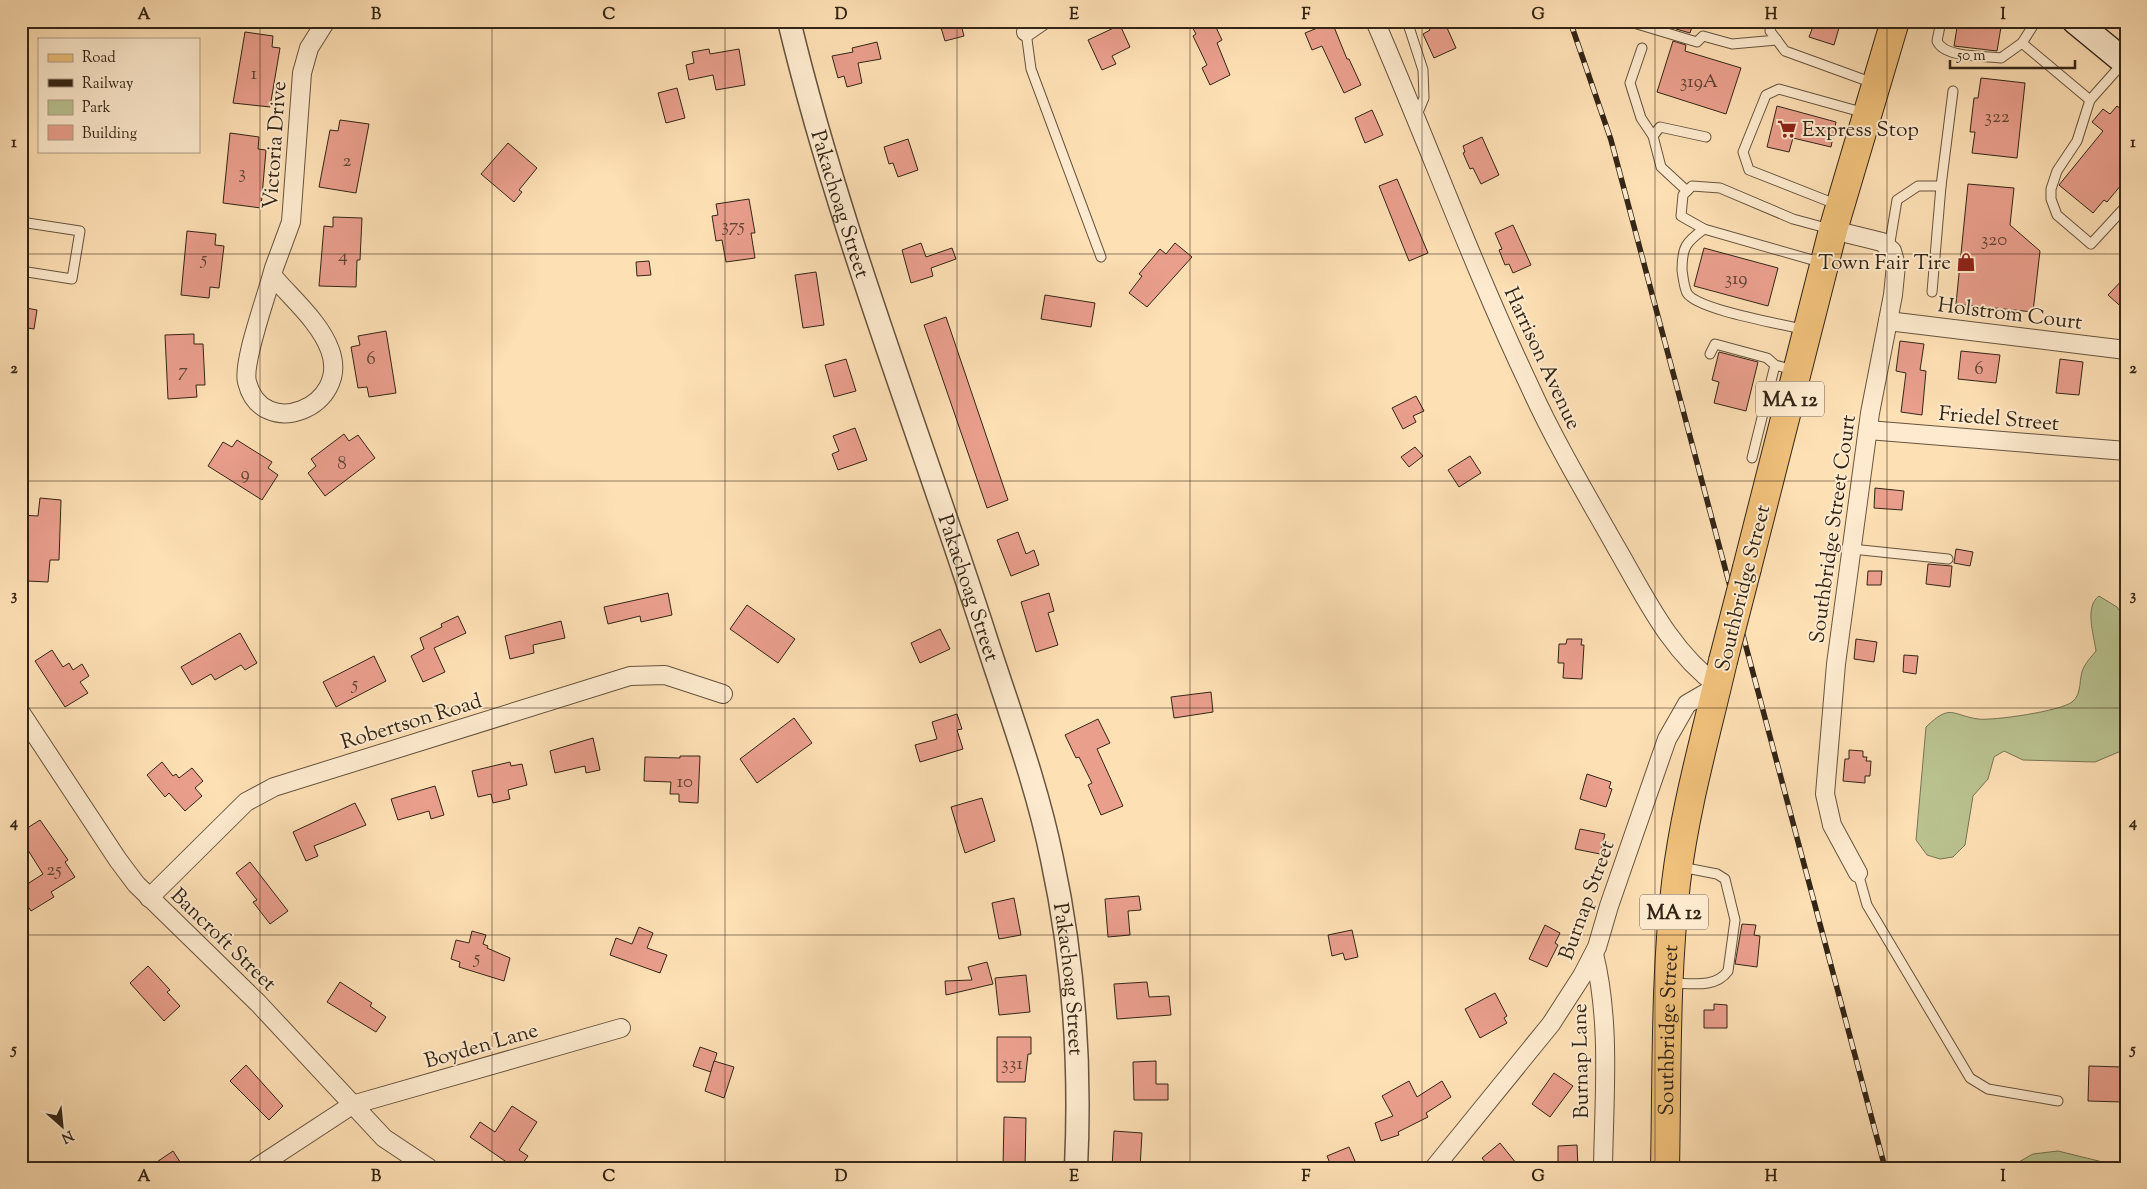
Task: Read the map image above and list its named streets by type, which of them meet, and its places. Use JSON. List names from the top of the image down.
{
  "streets": {
    "main road": ["MA 12", "Southbridge Street"],
    "street": [
      "Victoria Drive",
      "Pakachoag Street",
      "Holstrom Court",
      "Harrison Avenue",
      "Friedel Street",
      "Southbridge Street Court",
      "Robertson Road",
      "Burnap Street",
      "Bancroft Street",
      "Boyden Lane",
      "Burnap Lane"
    ]
  },
  "crossings": [
    ["Holstrom Court", "Southbridge Street Court"],
    ["Harrison Avenue", "Southbridge Street"],
    ["Harrison Avenue", "Burnap Street"],
    ["Friedel Street", "Southbridge Street Court"],
    ["Southbridge Street", "Burnap Street"],
    ["Robertson Road", "Bancroft Street"],
    ["Burnap Street", "Burnap Lane"],
    ["Bancroft Street", "Boyden Lane"]
  ],
  "places": {
    "supermarket": ["Express Stop"],
    "shop": ["Town Fair Tire"]
  },
  "house_numbers": [
    "1",
    "319A",
    "322",
    "2",
    "3",
    "375",
    "320",
    "4",
    "5",
    "319",
    "6",
    "6",
    "7",
    "8",
    "9",
    "5",
    "10",
    "25",
    "5",
    "331"
  ],
  "legend": [
    "Road",
    "Railway",
    "Park",
    "Building"
  ],
  "scale_bar": "50 m",
  "north": "bottom right",
  "grid": {
    "columns": [
      "A",
      "B",
      "C",
      "D",
      "E",
      "F",
      "G",
      "H",
      "I"
    ],
    "rows": [
      "1",
      "2",
      "3",
      "4",
      "5"
    ]
  }
}
